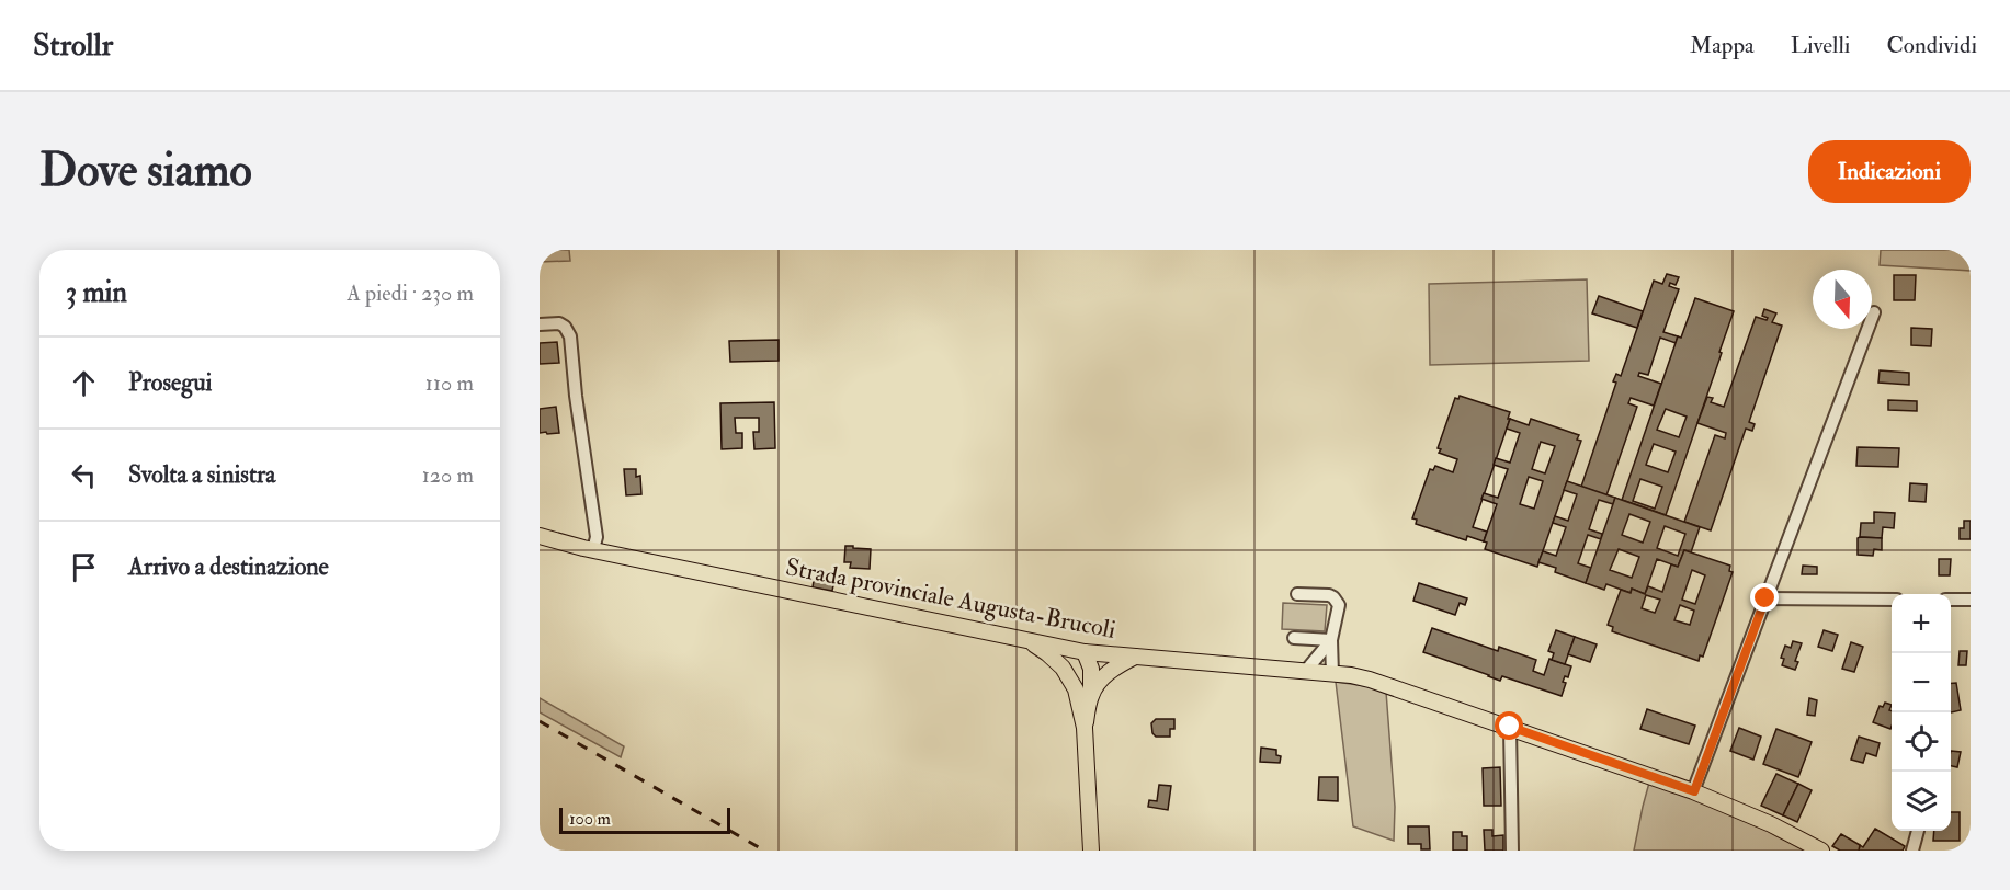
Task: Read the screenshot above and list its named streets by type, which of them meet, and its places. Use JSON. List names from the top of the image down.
{
  "streets": {
    "main road": ["Strada provinciale Augusta-Brucoli"]
  },
  "scale_bar": "100 m",
  "north": "bottom",
  "page": {
    "header": "Strollr",
    "nav": ["Mappa", "Livelli", "Condividi"],
    "buttons": "Indicazioni",
    "title": "Dove siamo",
    "heading": ["3 min", "A piedi · 230 m"],
    "list": [
      ["Prosegui", "110 m"],
      ["Svolta a sinistra", "120 m"],
      "Arrivo a destinazione"
    ],
    "map_buttons": ["+", "−"],
    "scale": "100 m"
  }
}
